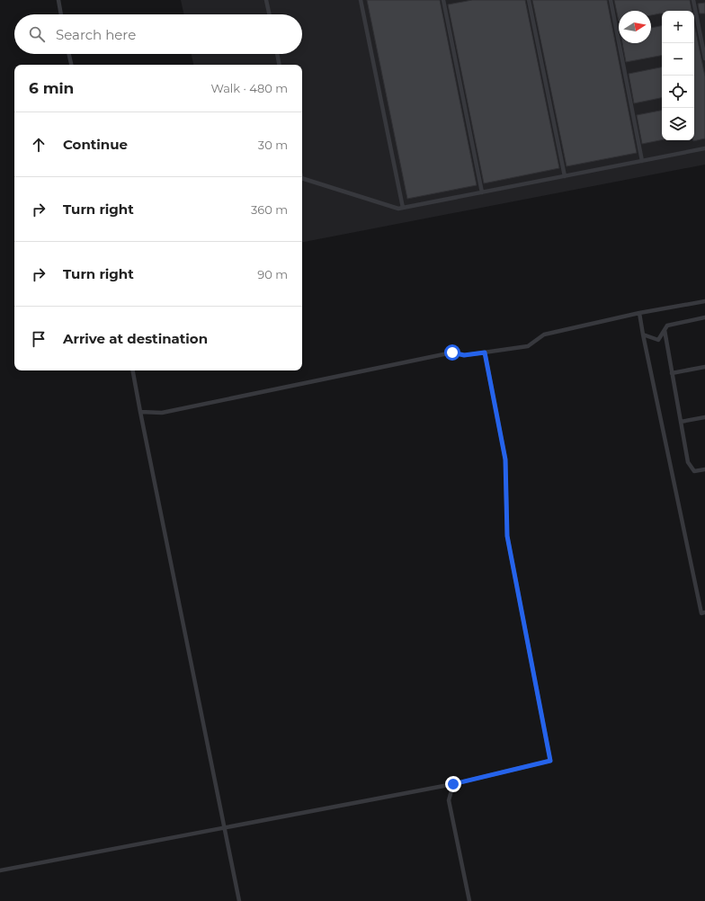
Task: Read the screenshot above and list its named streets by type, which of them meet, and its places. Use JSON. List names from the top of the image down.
{
  "north": "right",
  "page": {
    "map_buttons": ["+", "−"],
    "search": "Search here",
    "heading": ["6 min", "Walk · 480 m"],
    "list": [
      ["Continue", "30 m"],
      ["Turn right", "360 m"],
      ["Turn right", "90 m"],
      "Arrive at destination"
    ]
  }
}
